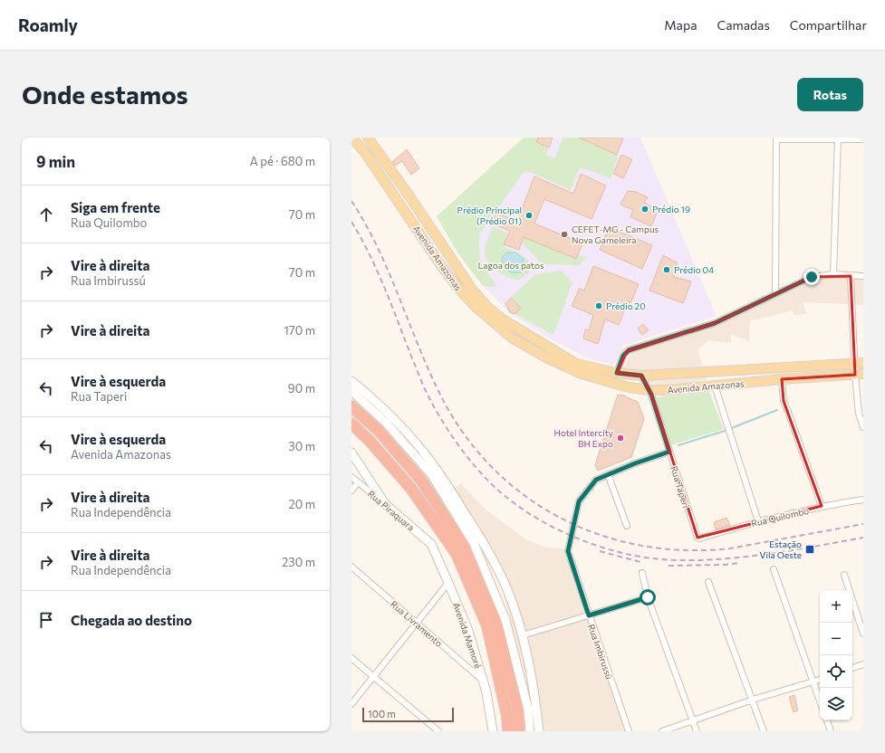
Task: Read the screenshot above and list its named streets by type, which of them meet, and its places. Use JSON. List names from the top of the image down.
{
  "streets": {
    "main road": ["Avenida Amazonas"],
    "street": [
      "Rua Taperi",
      "Rua Piraquara",
      "Rua Quilombo",
      "Rua Livramento",
      "Avenida Mamoré",
      "Rua Imbirussú"
    ]
  },
  "crossings": [
    ["Avenida Amazonas", "Rua Taperi"],
    ["Rua Taperi", "Rua Quilombo"],
    ["Rua Piraquara", "Avenida Mamoré"],
    ["Rua Livramento", "Avenida Mamoré"]
  ],
  "parks": ["Lagoa dos patos"],
  "places": {
    "other": [
      "Prédio 19",
      "Prédio Principal (Prédio 01)",
      "CEFET-MG - Campus Nova Gameleira",
      "Prédio 04",
      "Prédio 20",
      "Hotel Intercity BH Expo"
    ],
    "transit": ["Estação Vila Oeste"]
  },
  "scale_bar": "100 m",
  "page": {
    "header": "Roamly",
    "nav": ["Mapa", "Camadas", "Compartilhar"],
    "buttons": "Rotas",
    "title": "Onde estamos",
    "heading": ["9 min", "A pé · 680 m"],
    "list": [
      ["Siga em frente", "Rua Quilombo", "70 m"],
      ["Vire à direita", "Rua Imbirussú", "70 m"],
      ["Vire à direita", "170 m"],
      ["Vire à esquerda", "Rua Taperi", "90 m"],
      ["Vire à esquerda", "Avenida Amazonas", "30 m"],
      ["Vire à direita", "Rua Independência", "20 m"],
      ["Vire à direita", "Rua Independência", "230 m"],
      "Chegada ao destino"
    ],
    "map_buttons": ["+", "−"],
    "scale": "100 m"
  }
}
